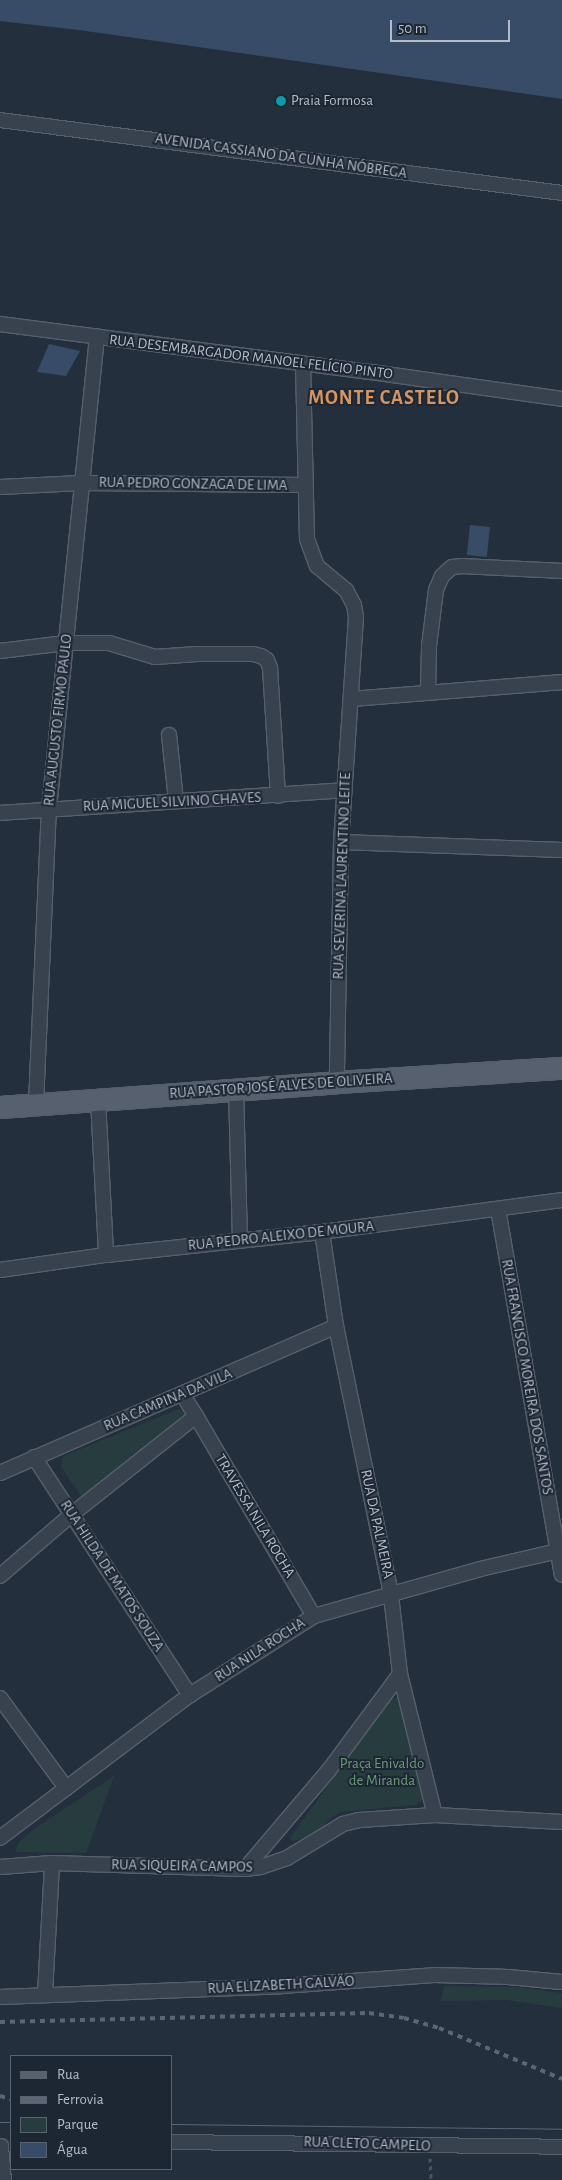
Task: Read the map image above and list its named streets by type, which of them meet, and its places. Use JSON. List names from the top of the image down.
{
  "streets": {
    "main road": ["RUA PASTOR JOSÉ ALVES DE OLIVEIRA"],
    "street": [
      "AVENIDA CASSIANO DA CUNHA NÓBREGA",
      "RUA DESEMBARGADOR MANOEL FELÍCIO PINTO",
      "RUA PEDRO GONZAGA DE LIMA",
      "RUA AUGUSTO FIRMO PAULO",
      "RUA MIGUEL SILVINO CHAVES",
      "RUA SEVERINA LAURENTINO LEITE",
      "RUA PEDRO ALEIXO DE MOURA",
      "RUA FRANCISCO MOREIRA DOS SANTOS",
      "RUA CAMPINA DA VILA",
      "TRAVESSA NILA ROCHA",
      "RUA DA PALMEIRA",
      "RUA HILDA DE MATOS SOUZA",
      "RUA NILA ROCHA",
      "RUA SIQUEIRA CAMPOS",
      "RUA ELIZABETH GALVÃO",
      "RUA CLETO CAMPELO"
    ]
  },
  "crossings": [
    ["RUA DESEMBARGADOR MANOEL FELÍCIO PINTO", "RUA AUGUSTO FIRMO PAULO"],
    ["RUA DESEMBARGADOR MANOEL FELÍCIO PINTO", "RUA SEVERINA LAURENTINO LEITE"],
    ["RUA PEDRO GONZAGA DE LIMA", "RUA AUGUSTO FIRMO PAULO"],
    ["RUA PEDRO GONZAGA DE LIMA", "RUA SEVERINA LAURENTINO LEITE"],
    ["RUA AUGUSTO FIRMO PAULO", "RUA MIGUEL SILVINO CHAVES"],
    ["RUA AUGUSTO FIRMO PAULO", "RUA PASTOR JOSÉ ALVES DE OLIVEIRA"],
    ["RUA MIGUEL SILVINO CHAVES", "RUA SEVERINA LAURENTINO LEITE"],
    ["RUA SEVERINA LAURENTINO LEITE", "RUA PASTOR JOSÉ ALVES DE OLIVEIRA"],
    ["RUA PEDRO ALEIXO DE MOURA", "RUA FRANCISCO MOREIRA DOS SANTOS"],
    ["RUA PEDRO ALEIXO DE MOURA", "RUA DA PALMEIRA"],
    ["RUA FRANCISCO MOREIRA DOS SANTOS", "RUA NILA ROCHA"],
    ["RUA CAMPINA DA VILA", "TRAVESSA NILA ROCHA"],
    ["RUA CAMPINA DA VILA", "RUA DA PALMEIRA"],
    ["RUA CAMPINA DA VILA", "RUA HILDA DE MATOS SOUZA"],
    ["TRAVESSA NILA ROCHA", "RUA NILA ROCHA"],
    ["RUA DA PALMEIRA", "RUA NILA ROCHA"],
    ["RUA DA PALMEIRA", "RUA SIQUEIRA CAMPOS"],
    ["RUA HILDA DE MATOS SOUZA", "RUA NILA ROCHA"]
  ],
  "districts": ["MONTE CASTELO"],
  "parks": ["Praça Enivaldo de Miranda"],
  "places": ["Praia Formosa"],
  "legend": [
    "Rua",
    "Ferrovia",
    "Parque",
    "Água"
  ],
  "scale_bar": "50 m"
}
